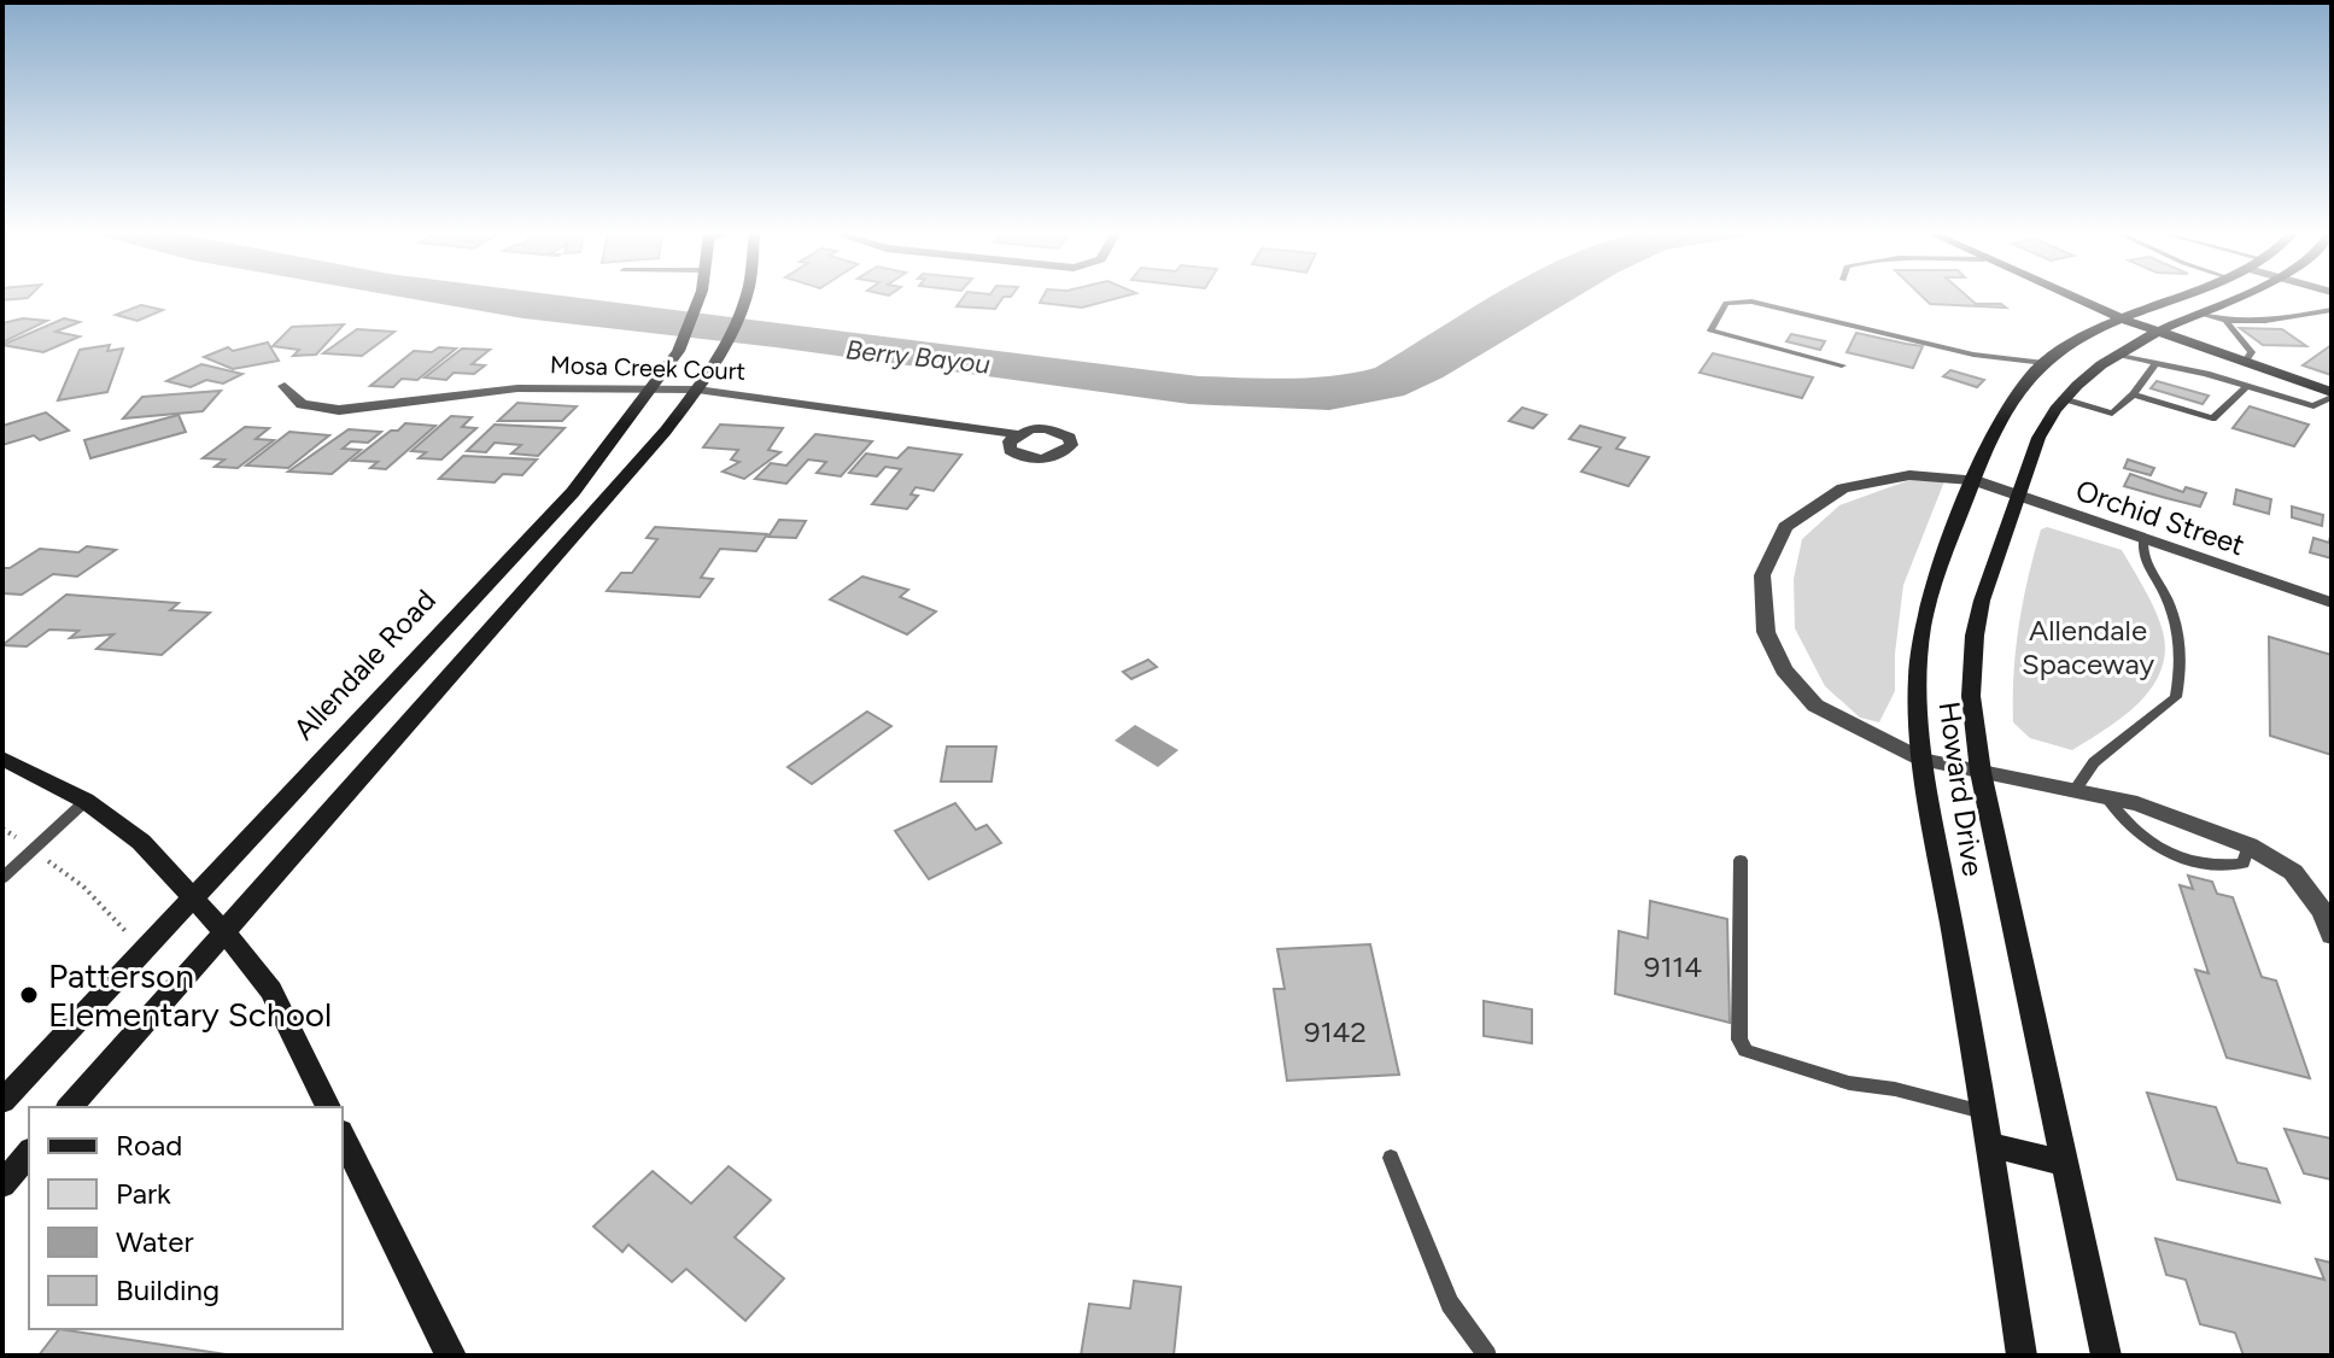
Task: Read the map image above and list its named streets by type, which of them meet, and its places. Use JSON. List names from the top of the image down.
{
  "streets": {
    "main road": ["Allendale Road", "Howard Drive"],
    "street": ["Mosa Creek Court", "Orchid Street"]
  },
  "crossings": [
    ["Mosa Creek Court", "Allendale Road"],
    ["Orchid Street", "Howard Drive"]
  ],
  "water": ["Berry Bayou"],
  "parks": ["Allendale Spaceway"],
  "places": ["Patterson Elementary School"],
  "house_numbers": ["9114", "9142"],
  "legend": [
    "Road",
    "Park",
    "Water",
    "Building"
  ]
}
